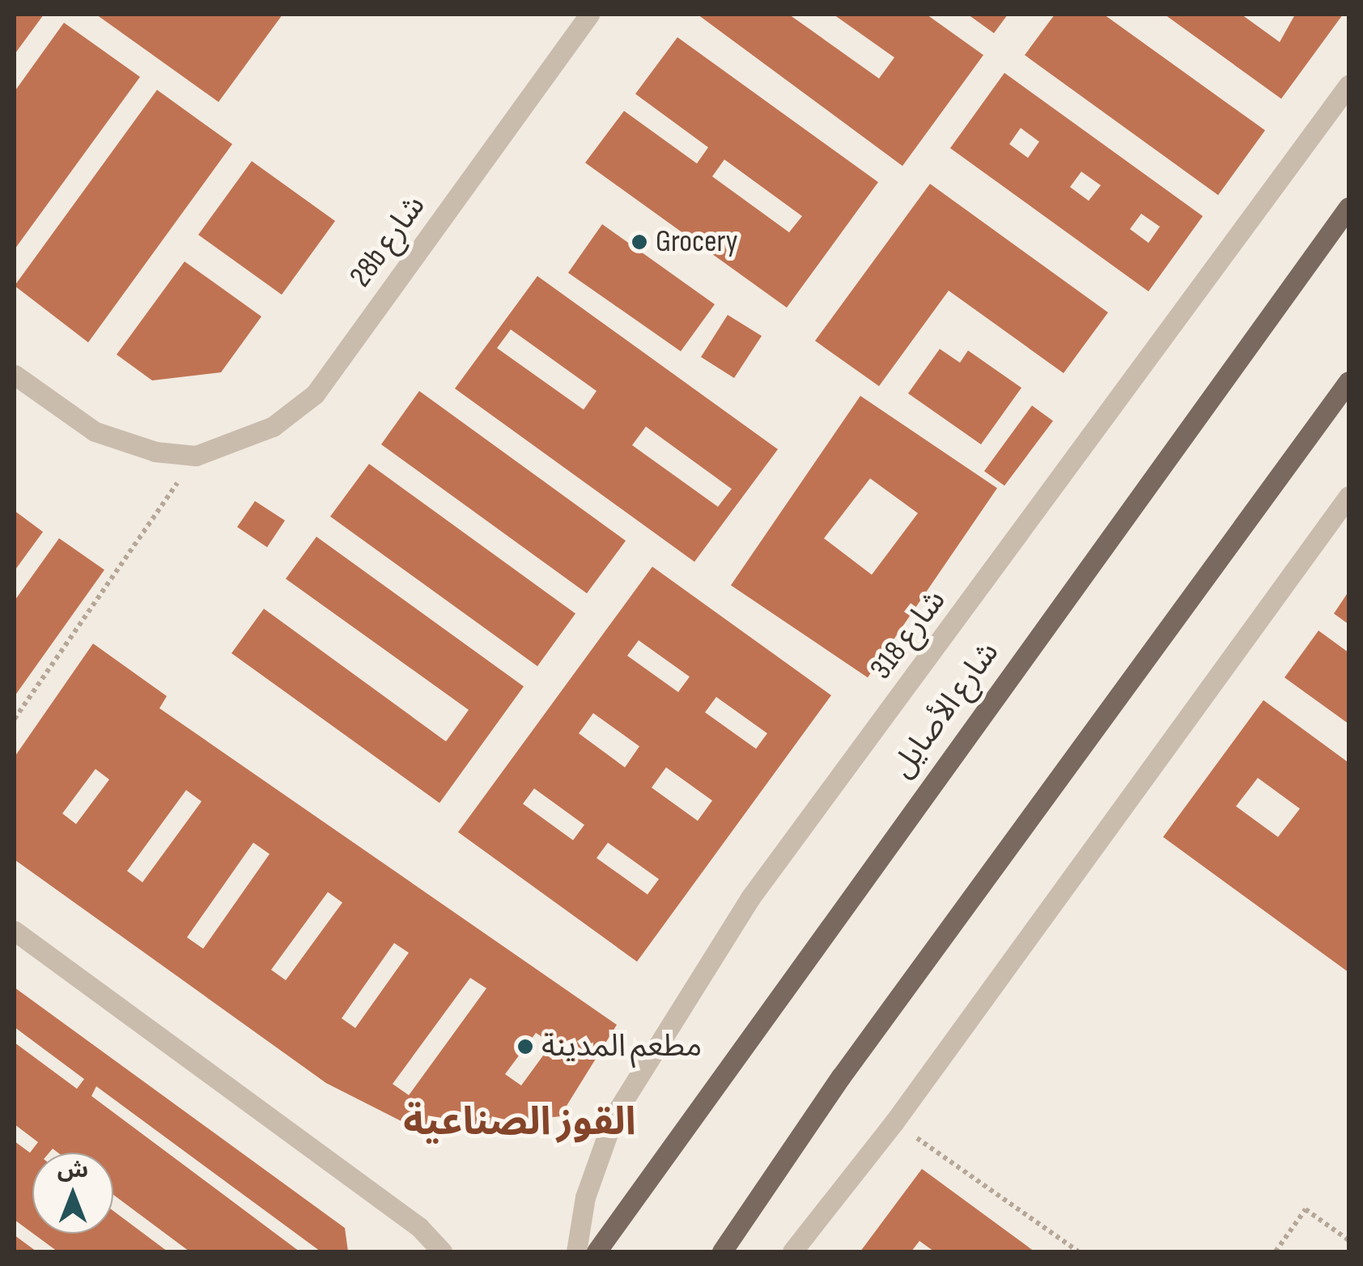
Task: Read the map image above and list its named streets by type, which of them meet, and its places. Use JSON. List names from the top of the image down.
{
  "streets": {
    "main road": ["شارع الأصايل"],
    "street": ["28b شارع", "شارع 318"]
  },
  "districts": ["القوز الصناعية"],
  "places": ["Grocery", "مطعم المدينة"],
  "north": "top"
}
